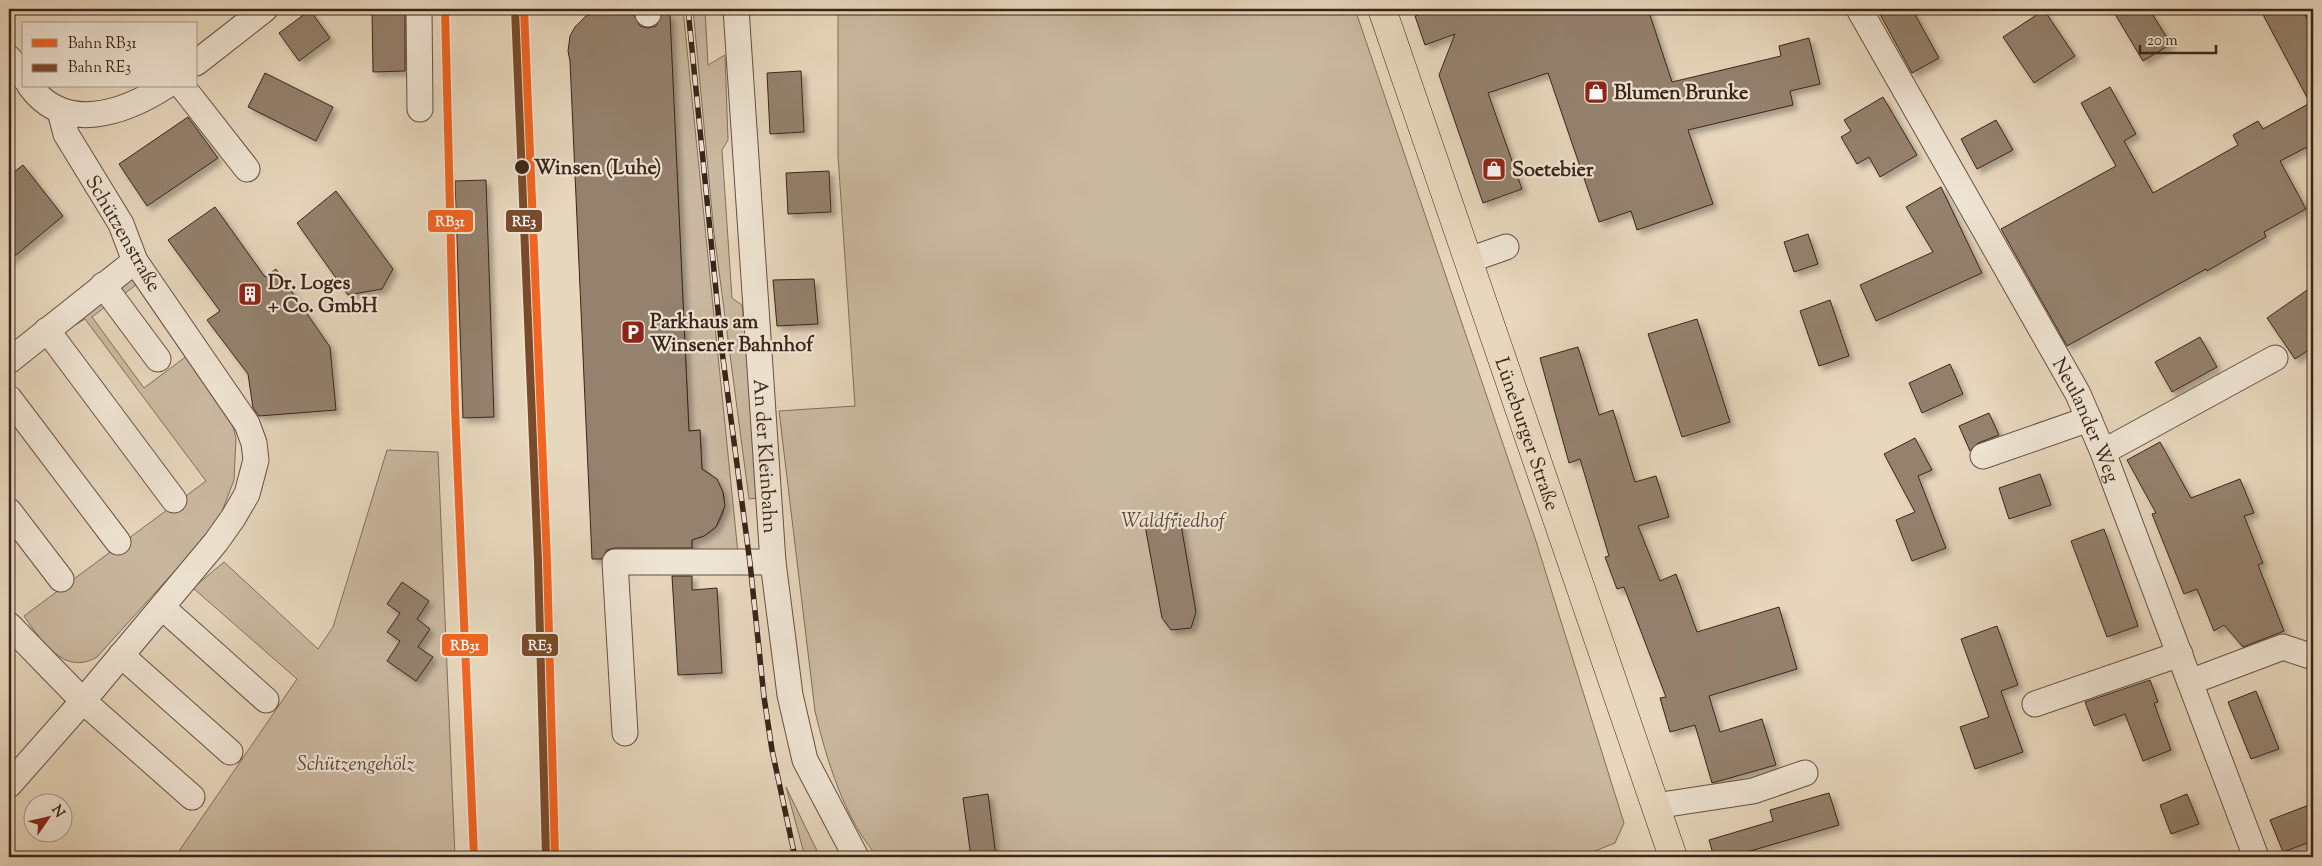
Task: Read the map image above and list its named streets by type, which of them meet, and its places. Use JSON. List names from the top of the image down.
{
  "streets": {
    "main road": ["Lüneburger Straße"],
    "street": ["Schützenstraße", "Neulander Weg", "An der Kleinbahn"]
  },
  "parks": ["Waldfriedhof", "Schützengehölz"],
  "places": {
    "shop": ["Blumen Brunke", "Soetebier"],
    "other": ["Winsen (Luhe)"],
    "building": ["Dr. Loges + Co. GmbH"],
    "parking": ["Parkhaus am Winsener Bahnhof"]
  },
  "lines": ["rail line RB31", "rail line RE3"],
  "legend": ["Bahn RB31", "Bahn RE3"],
  "scale_bar": "20 m",
  "north": "top right"
}
